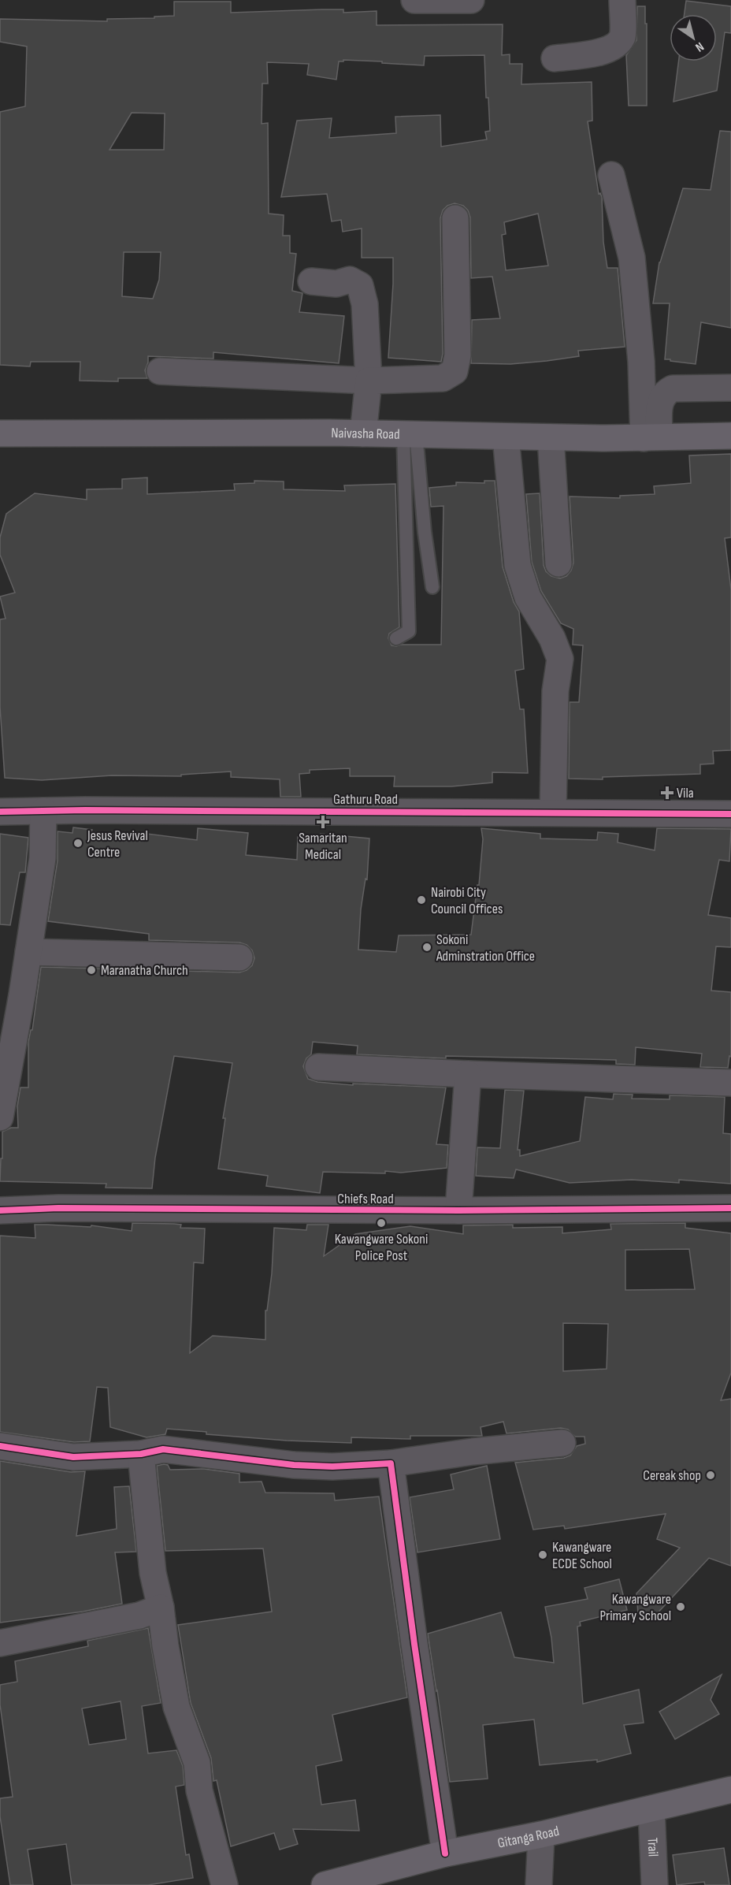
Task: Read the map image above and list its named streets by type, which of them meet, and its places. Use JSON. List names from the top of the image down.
{
  "streets": {
    "main road": ["Naivasha Road", "Gitanga Road"],
    "street": ["Gathuru Road", "Chiefs Road", "Trail"]
  },
  "crossings": [
    ["Gitanga Road", "Trail"]
  ],
  "places": {
    "health": ["Vila", "Samaritan Medical"],
    "other": [
      "Jesus Revival Centre",
      "Nairobi City Council Offices",
      "Sokoni Adminstration Office",
      "Maranatha Church",
      "Kawangware Sokoni Police Post",
      "Cereak shop",
      "Kawangware ECDE School",
      "Kawangware Primary School"
    ]
  },
  "north": "bottom right"
}
